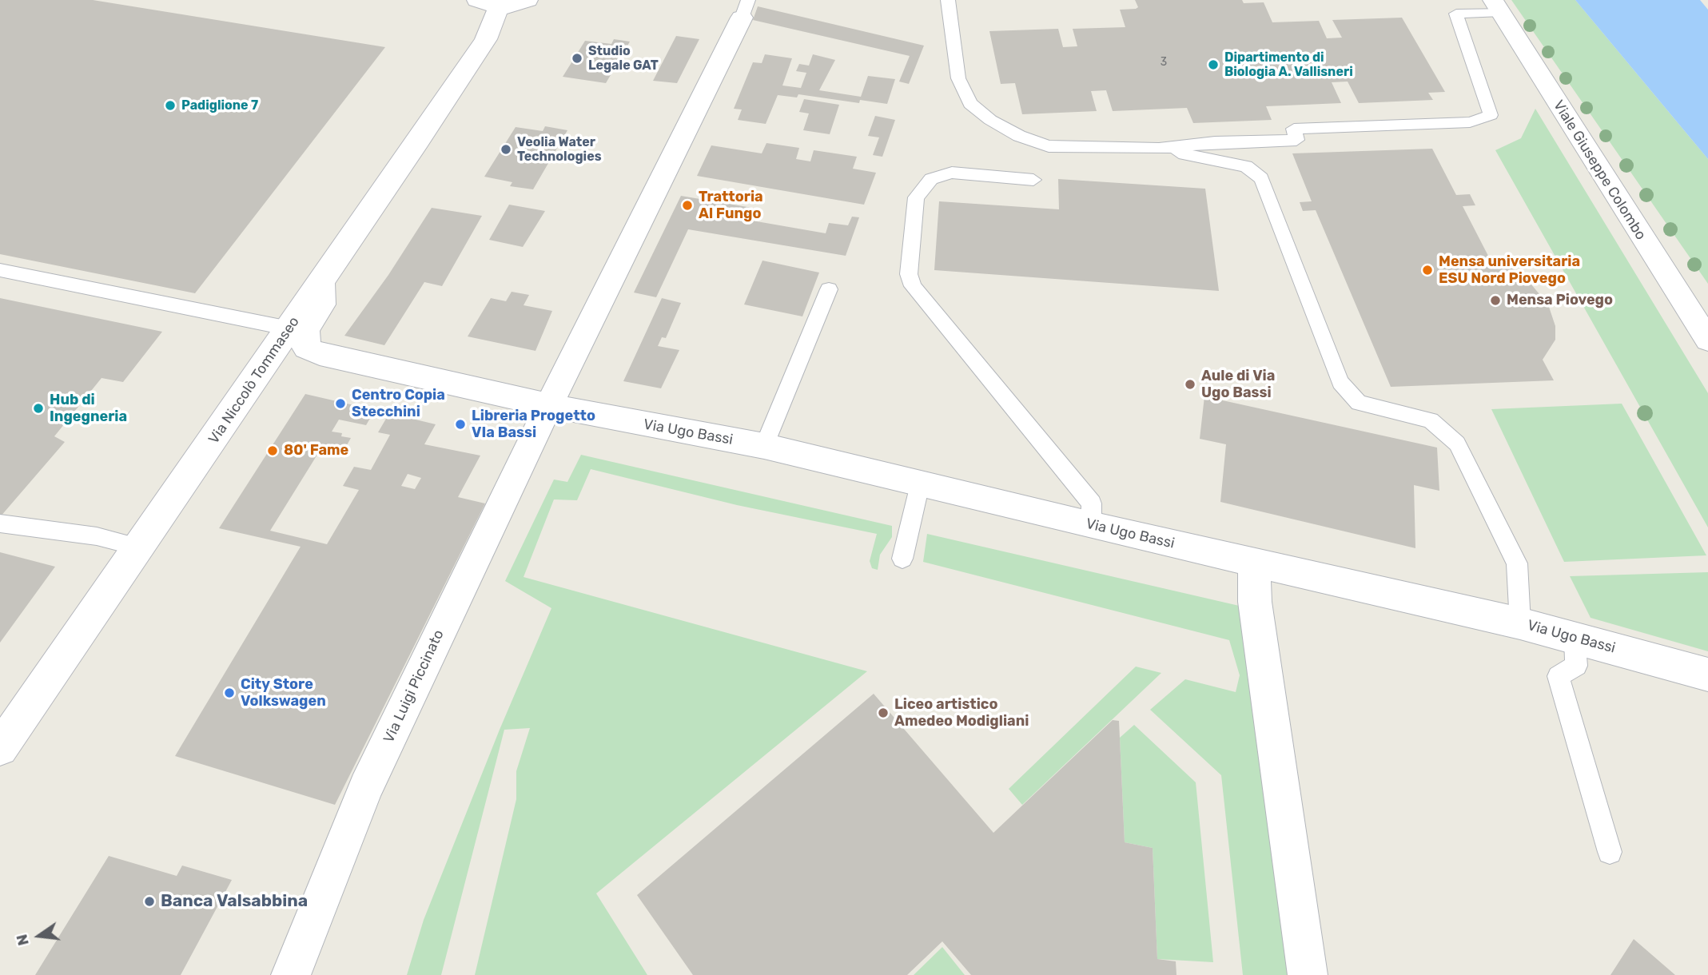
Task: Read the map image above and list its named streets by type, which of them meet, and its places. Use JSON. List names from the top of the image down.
{
  "streets": {
    "street": [
      "Viale Giuseppe Colombo",
      "Via Niccolò Tommaseo",
      "Via Ugo Bassi",
      "Via Luigi Piccinato"
    ]
  },
  "crossings": [
    ["Via Niccolò Tommaseo", "Via Ugo Bassi"],
    ["Via Ugo Bassi", "Via Luigi Piccinato"]
  ],
  "places": [
    "Studio Legale GAT",
    "Dipartimento di Biologia A. Vallisneri",
    "Padiglione 7",
    "Veolia Water Technologies",
    "Trattoria Al Fungo",
    "Mensa universitaria ESU Nord Piovego",
    "Mensa Piovego",
    "Aule di Via Ugo Bassi",
    "Centro Copia Stecchini",
    "Hub di Ingegneria",
    "Libreria Progetto VIa Bassi",
    "80' Fame",
    "City Store Volkswagen",
    "Liceo artistico Amedeo Modigliani",
    "Banca Valsabbina"
  ],
  "house_numbers": ["3"],
  "north": "left"
}
